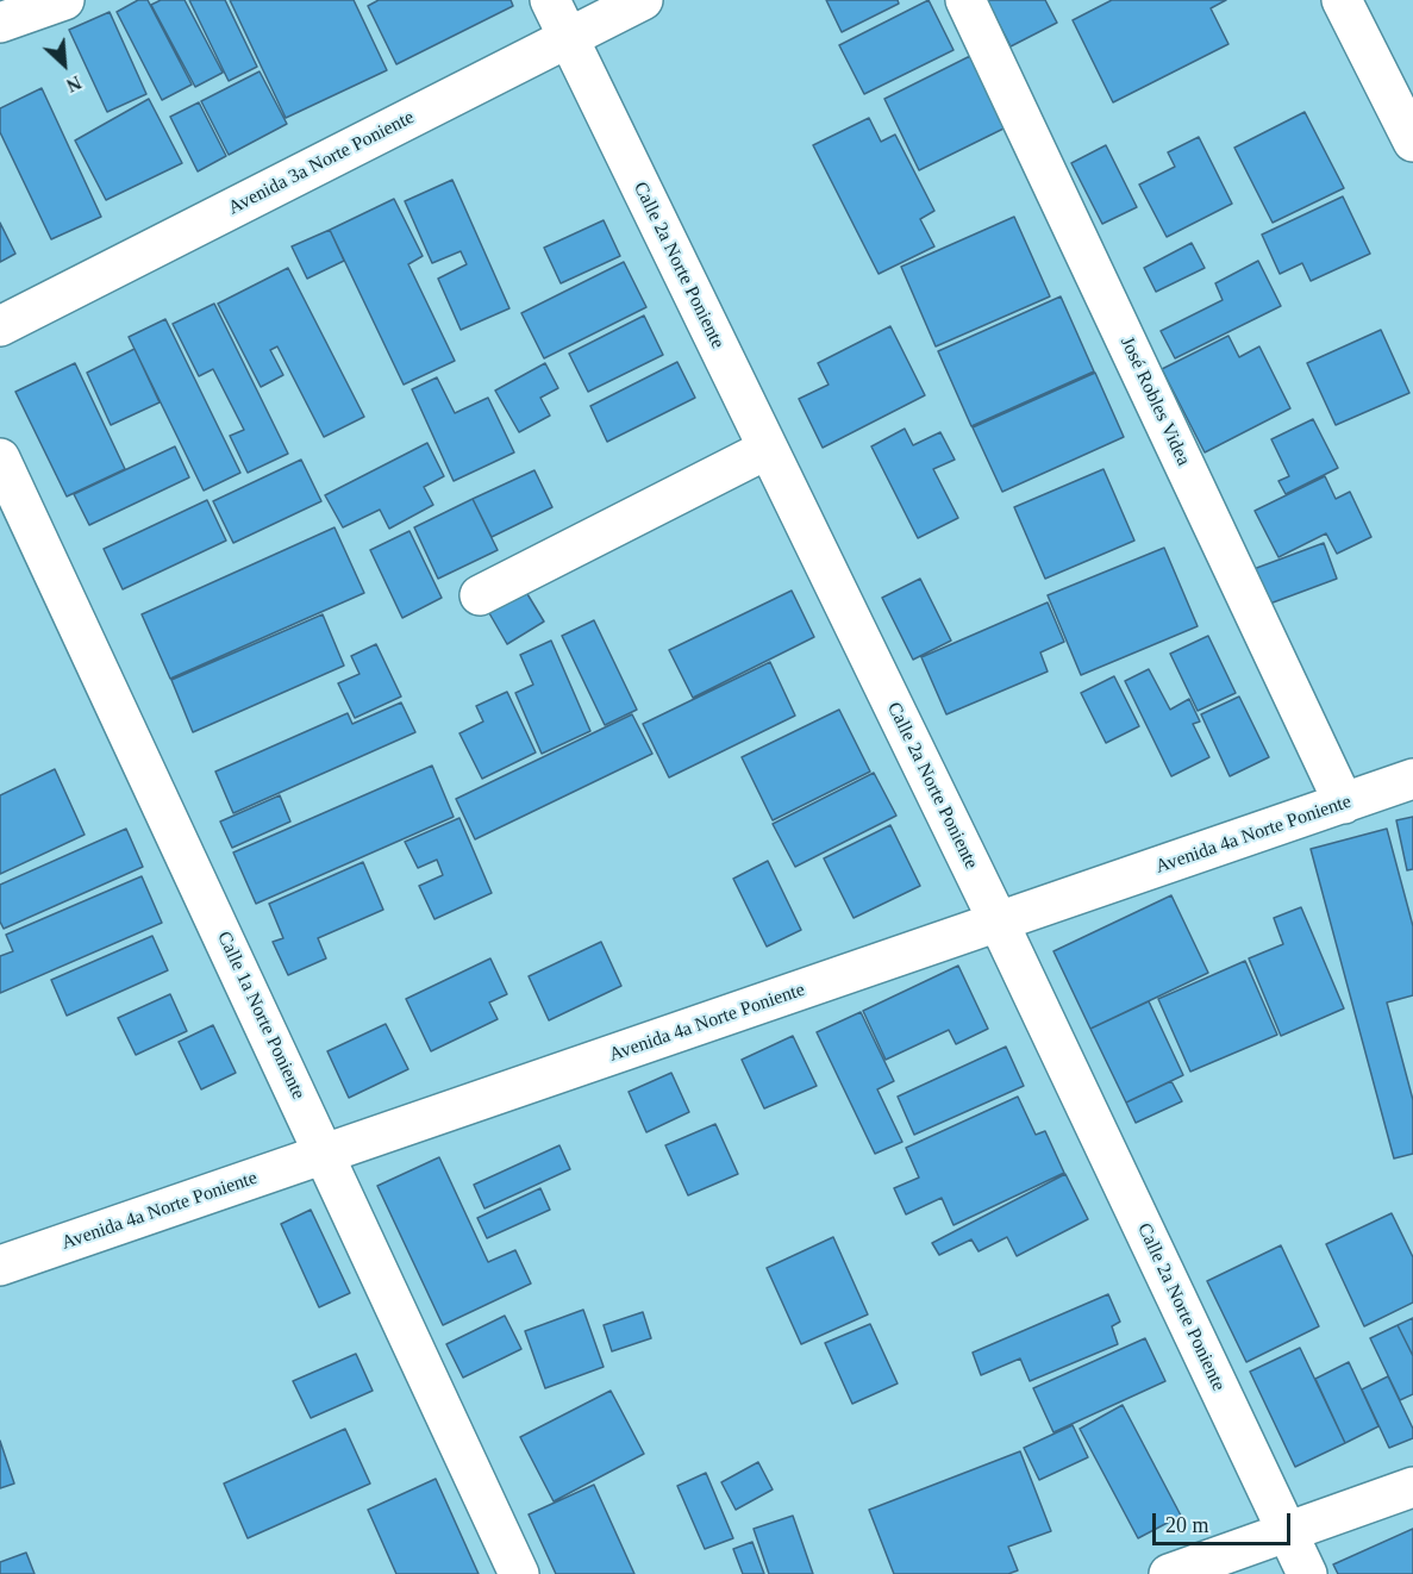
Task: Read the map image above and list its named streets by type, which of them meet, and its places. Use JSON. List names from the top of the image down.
{
  "streets": {
    "street": [
      "Avenida 3a Norte Poniente",
      "Calle 2a Norte Poniente",
      "José Robles Videa",
      "Avenida 4a Norte Poniente",
      "Calle 1a Norte Poniente"
    ]
  },
  "crossings": [
    ["Avenida 3a Norte Poniente", "Calle 2a Norte Poniente"],
    ["Calle 2a Norte Poniente", "Avenida 4a Norte Poniente"],
    ["José Robles Videa", "Avenida 4a Norte Poniente"],
    ["Avenida 4a Norte Poniente", "Calle 1a Norte Poniente"]
  ],
  "scale_bar": "20 m",
  "north": "bottom right"
}
